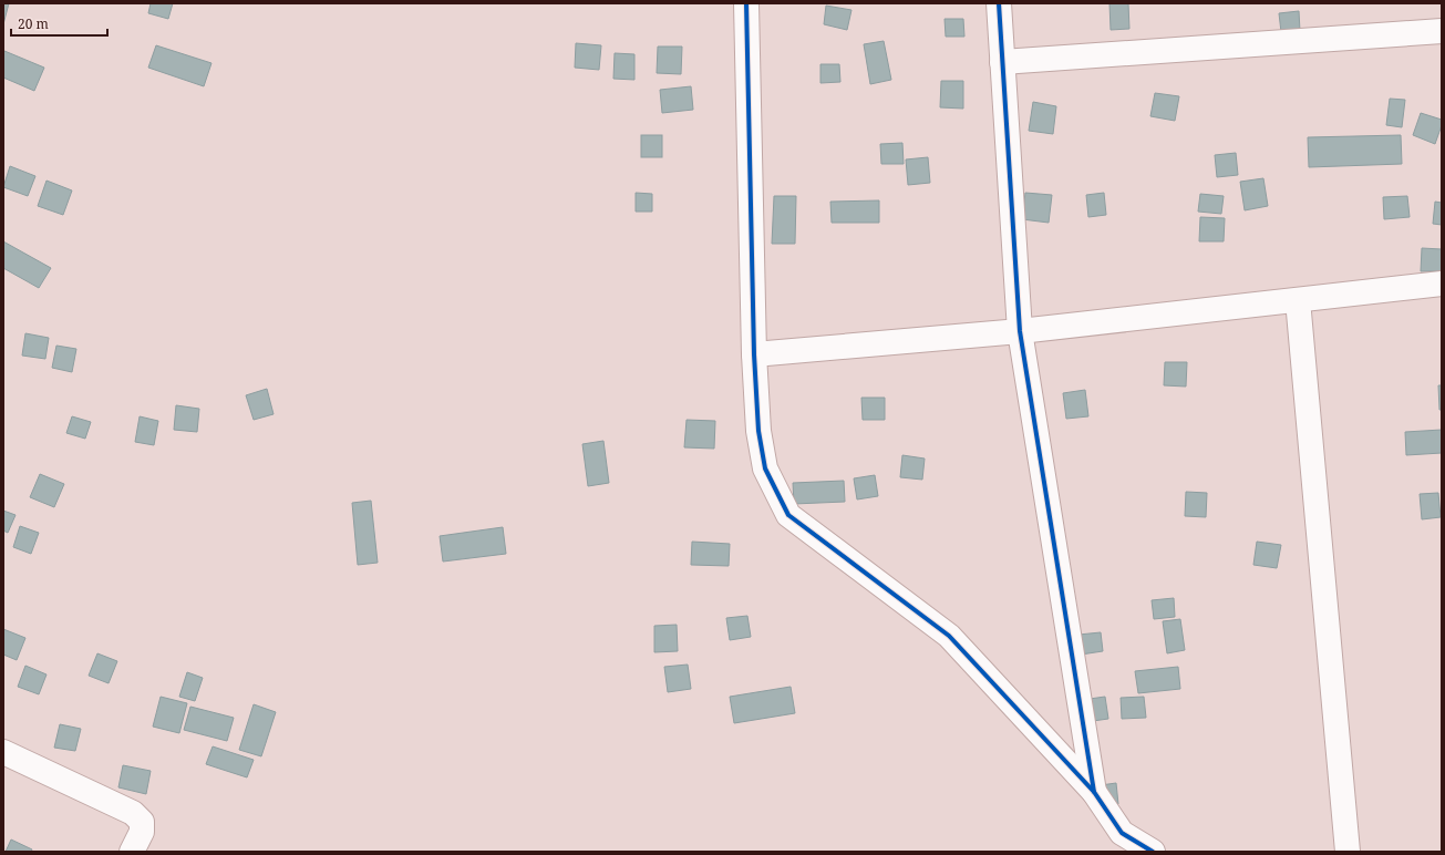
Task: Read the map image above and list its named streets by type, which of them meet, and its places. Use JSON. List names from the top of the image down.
{
  "scale_bar": "20 m"
}
